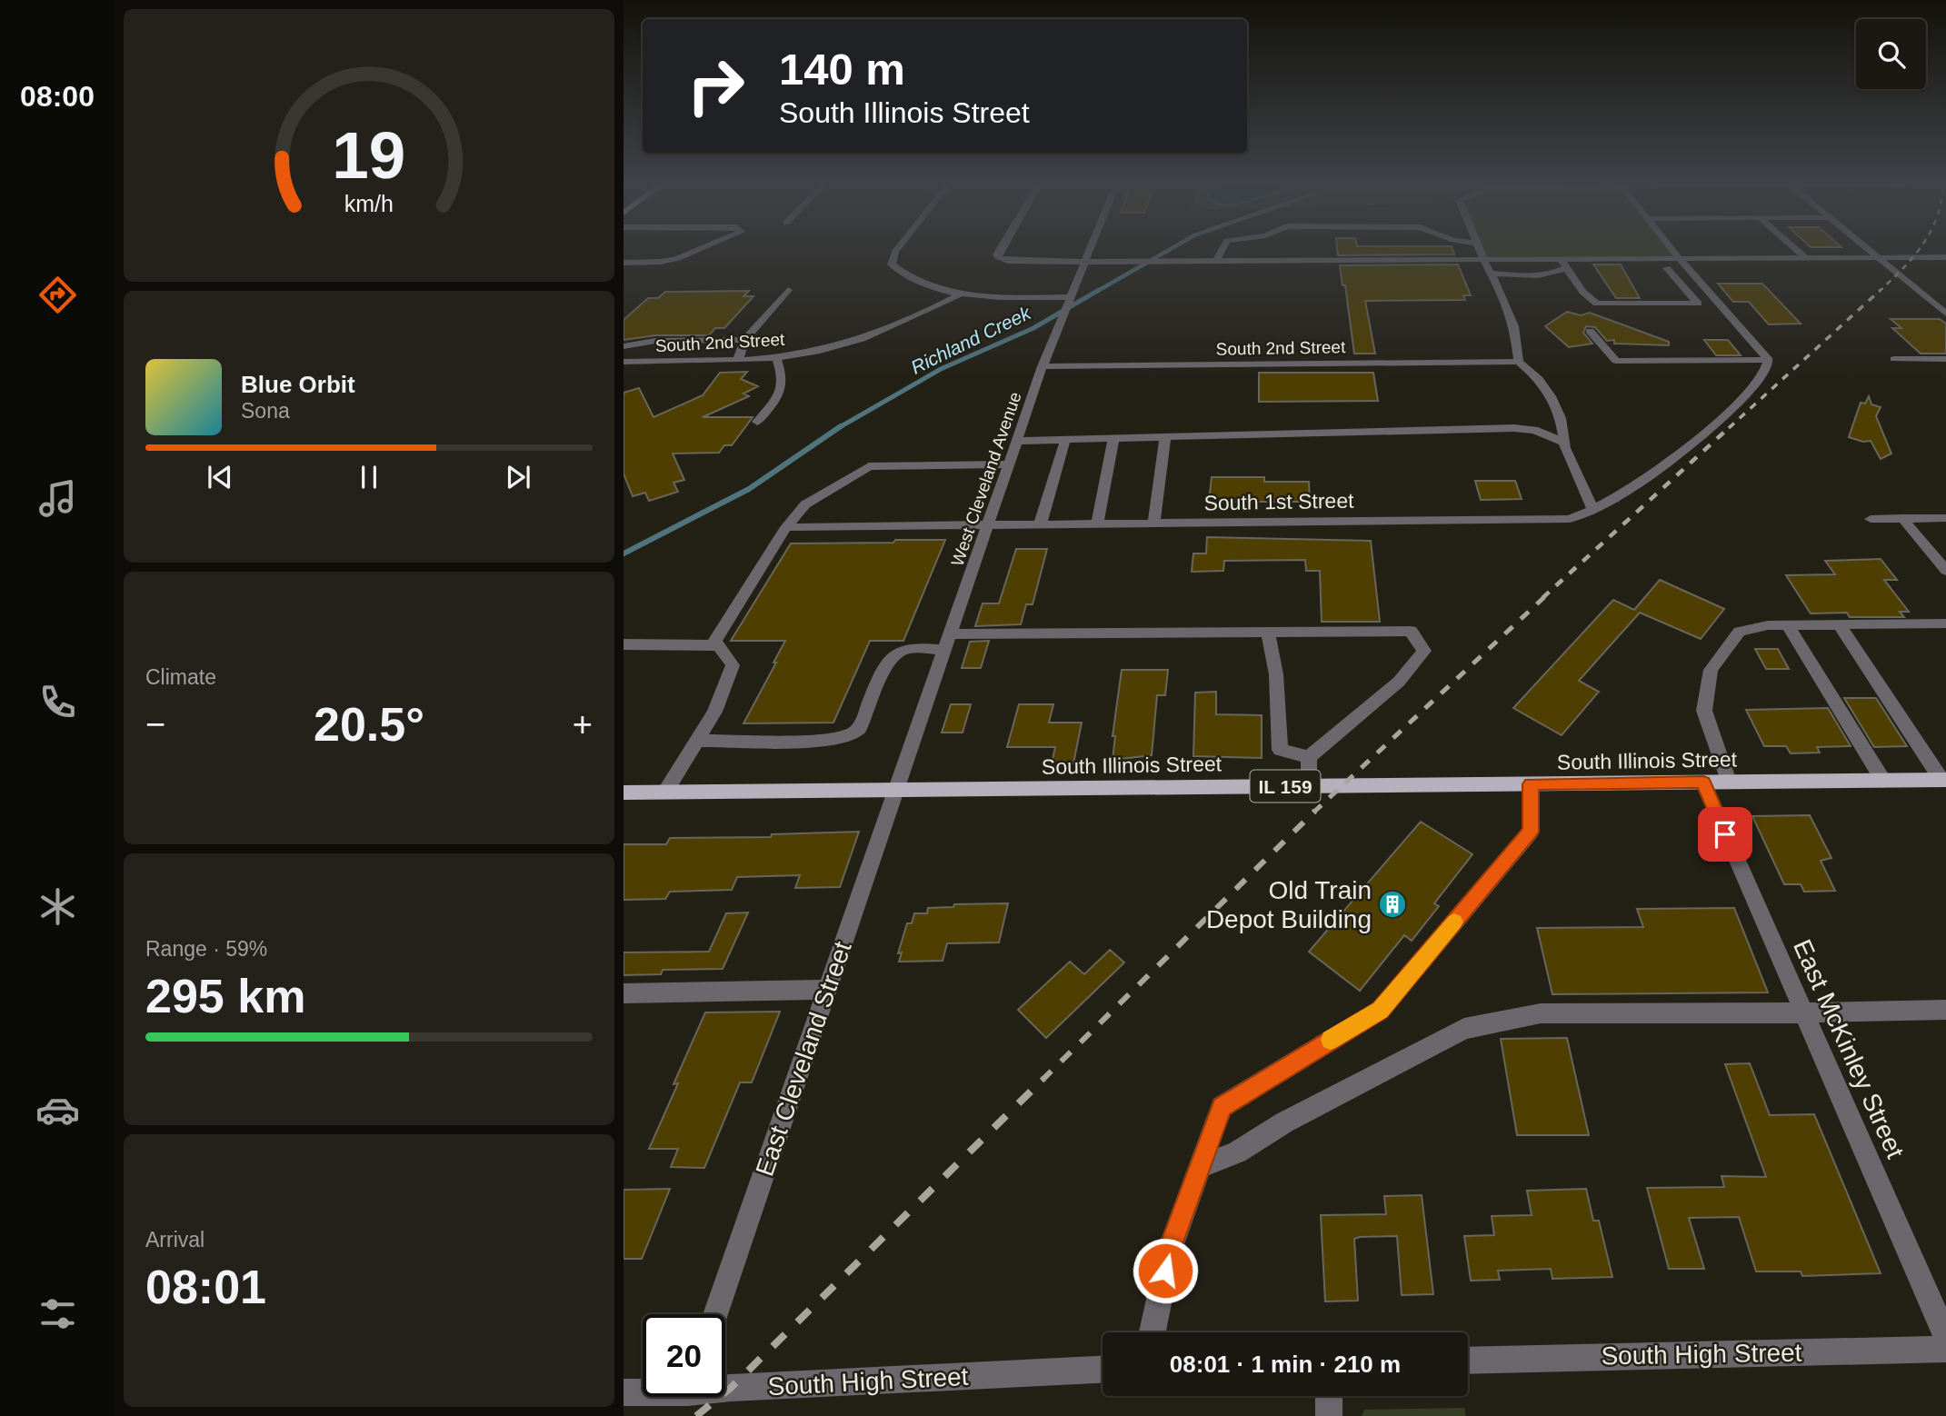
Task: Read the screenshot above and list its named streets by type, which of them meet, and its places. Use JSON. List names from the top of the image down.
{
  "streets": {
    "main road": ["South Illinois Street", "IL 159"],
    "street": [
      "South 2nd Street",
      "West Cleveland Avenue",
      "South 1st Street",
      "East McKinley Street",
      "East Cleveland Street",
      "South High Street"
    ]
  },
  "crossings": [
    ["South 2nd Street", "West Cleveland Avenue"],
    ["West Cleveland Avenue", "South 1st Street"],
    ["West Cleveland Avenue", "South Illinois Street"],
    ["West Cleveland Avenue", "East Cleveland Street"],
    ["South Illinois Street", "East McKinley Street"],
    ["South Illinois Street", "East Cleveland Street"]
  ],
  "water": ["Richland Creek"],
  "places": {
    "building": ["Old Train Depot Building"]
  },
  "page": {
    "tabs": "08:00",
    "turn": ["140 m", "South Illinois Street"],
    "song": ["Blue Orbit", "Sona"],
    "tile": [
      "Climate",
      ["Range · 59%", "295 km"],
      ["Arrival", "08:01"]
    ],
    "heat": ["−", "20.5°", "+"],
    "limit": "20",
    "trip": "08:01 · 1 min · 210 m",
    "gauge": ["19", "km/h"]
  }
}
